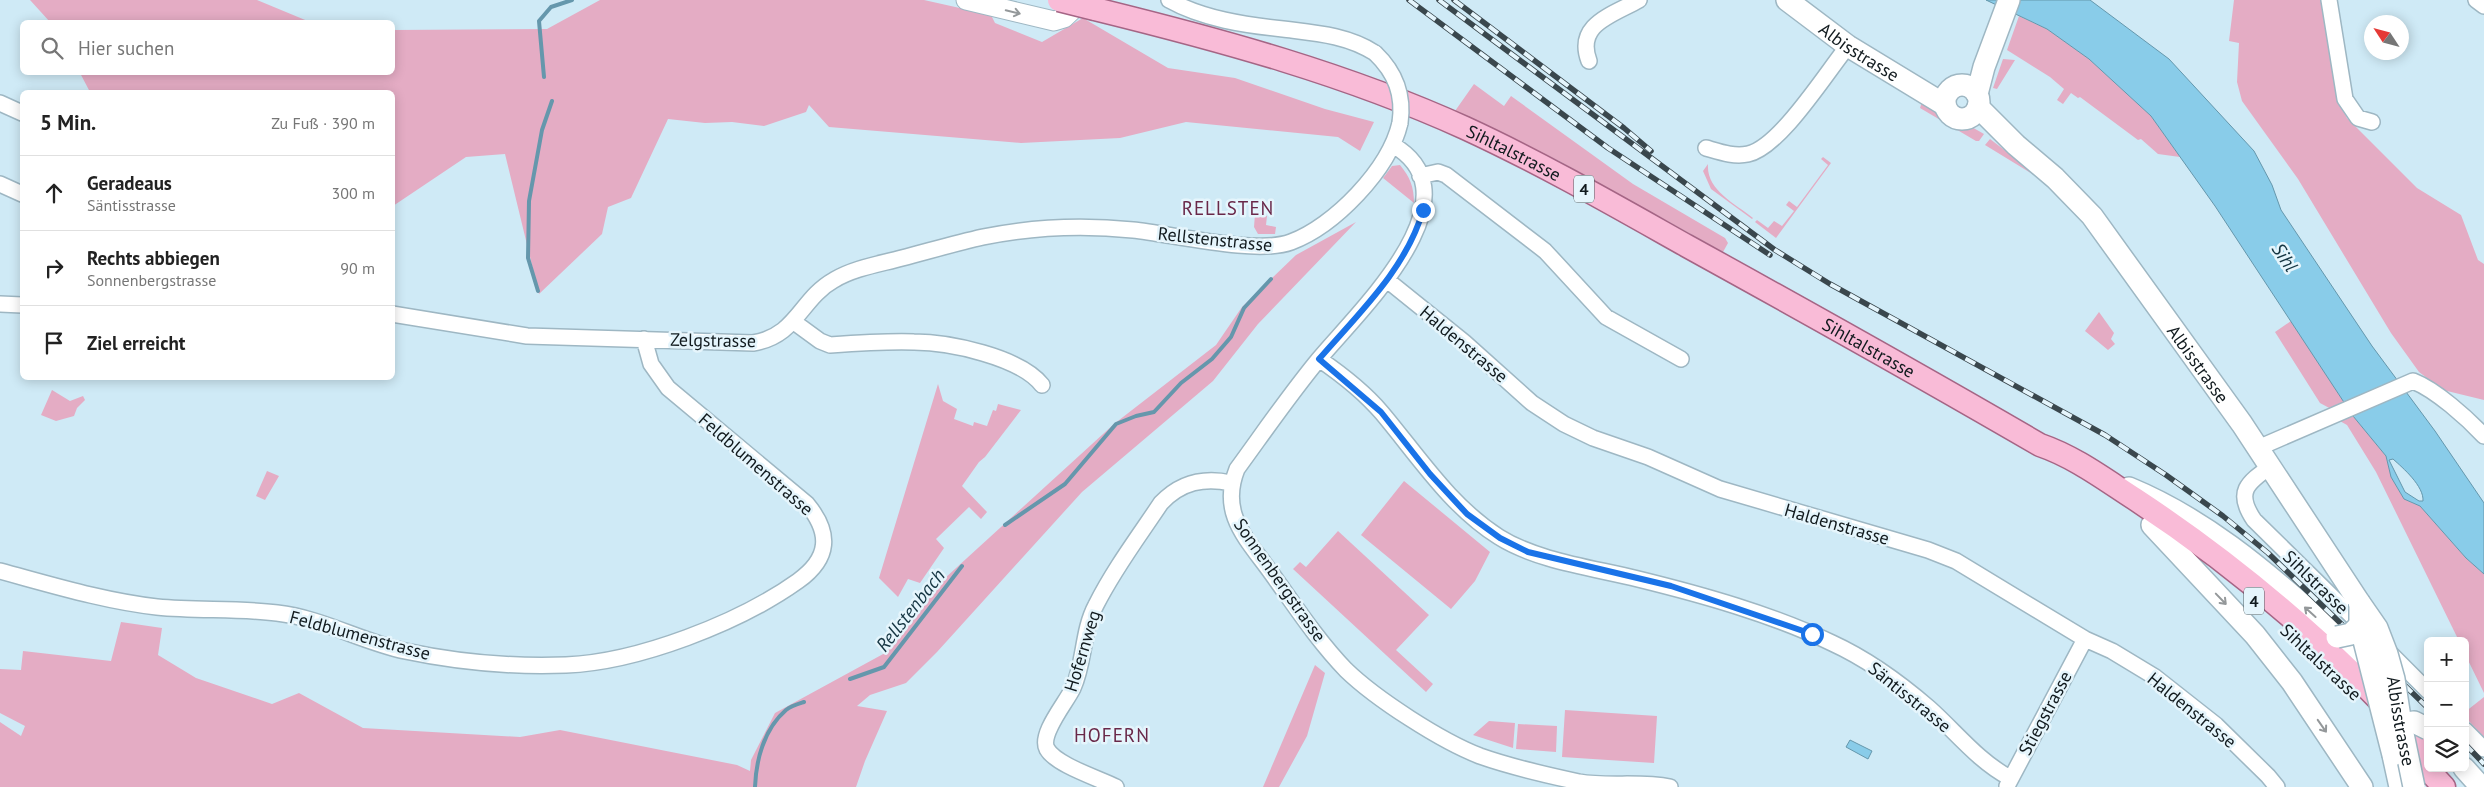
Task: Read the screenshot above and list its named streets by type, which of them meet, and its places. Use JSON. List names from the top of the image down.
{
  "streets": {
    "main road": ["Albisstrasse", "Sihltalstrasse", "4"],
    "street": [
      "Rellstenstrasse",
      "Zelgstrasse",
      "Haldenstrasse",
      "Feldblumenstrasse",
      "Sonnenbergstrasse",
      "Sihlstrasse",
      "Hofernweg",
      "Säntisstrasse",
      "Stiegstrasse"
    ]
  },
  "crossings": [
    ["Albisstrasse", "Sihlstrasse"],
    ["Rellstenstrasse", "Zelgstrasse"],
    ["Zelgstrasse", "Feldblumenstrasse"],
    ["Haldenstrasse", "Stiegstrasse"],
    ["Sonnenbergstrasse", "Hofernweg"],
    ["Säntisstrasse", "Stiegstrasse"]
  ],
  "districts": ["RELLSTEN", "HOFERN"],
  "water": ["Sihl", "Rellstenbach"],
  "north": "top left",
  "page": {
    "search": "Hier suchen",
    "heading": ["5 Min.", "Zu Fuß · 390 m"],
    "list": [
      ["Geradeaus", "Säntisstrasse", "300 m"],
      ["Rechts abbiegen", "Sonnenbergstrasse", "90 m"],
      "Ziel erreicht"
    ],
    "map_buttons": ["+", "−"]
  }
}
